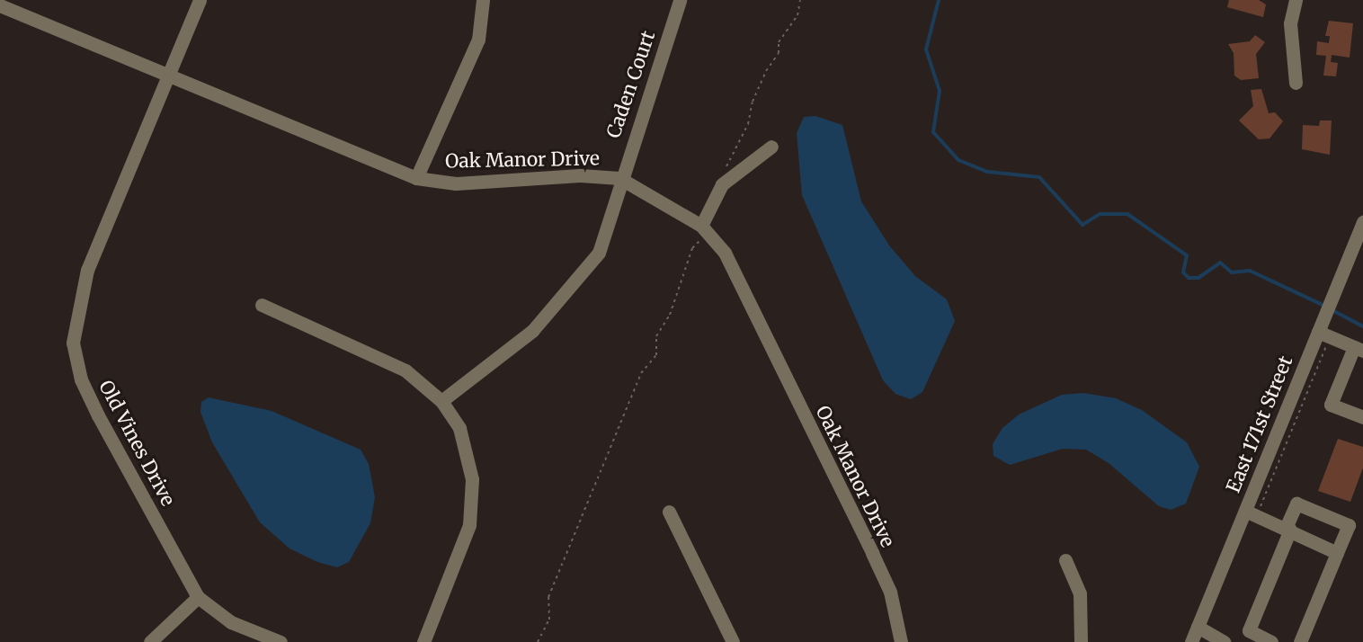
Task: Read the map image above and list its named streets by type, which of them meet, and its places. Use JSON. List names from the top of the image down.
{
  "streets": {
    "street": [
      "Caden Court",
      "Oak Manor Drive",
      "East 171st Street",
      "Old Vines Drive"
    ]
  },
  "crossings": [
    ["Caden Court", "Oak Manor Drive"],
    ["Oak Manor Drive", "Old Vines Drive"]
  ]
}
